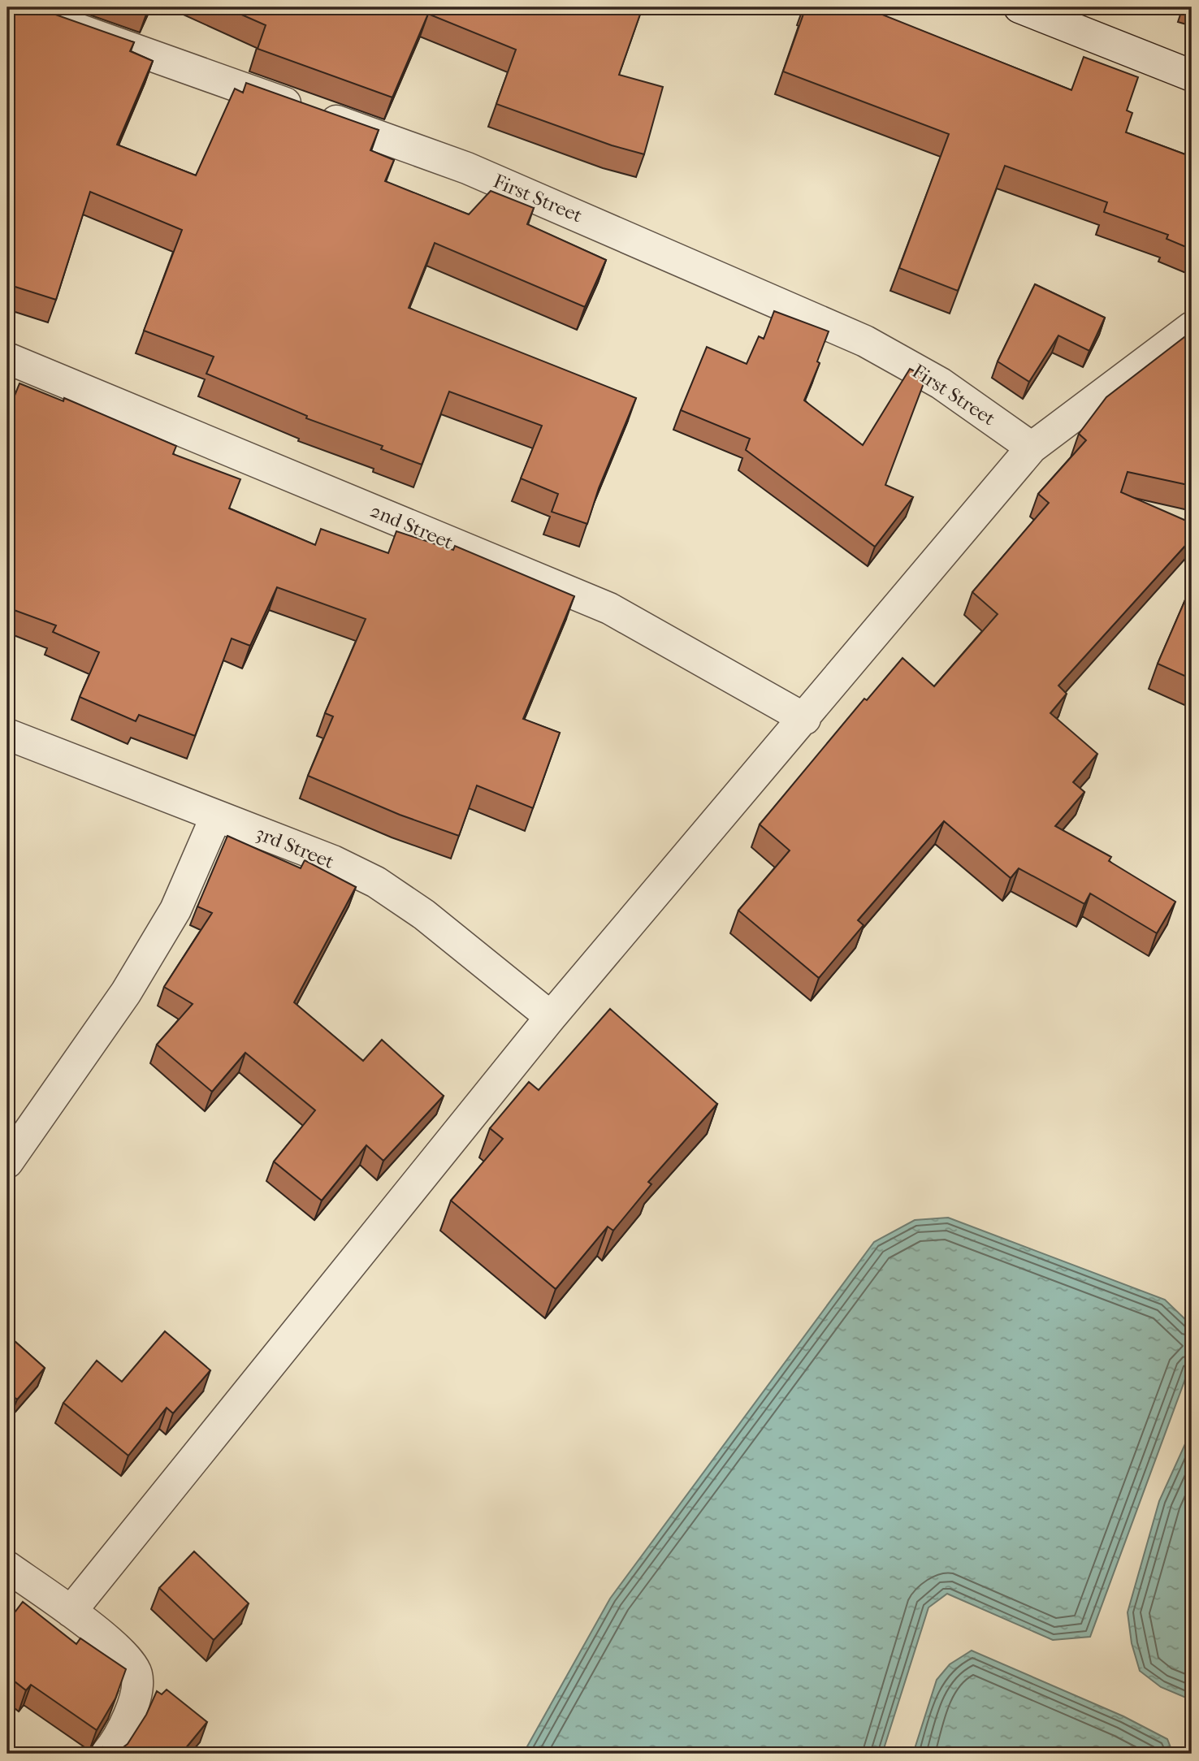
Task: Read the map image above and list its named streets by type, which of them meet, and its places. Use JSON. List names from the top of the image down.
{
  "streets": {
    "street": ["First Street", "2nd Street", "3rd Street"]
  }
}
